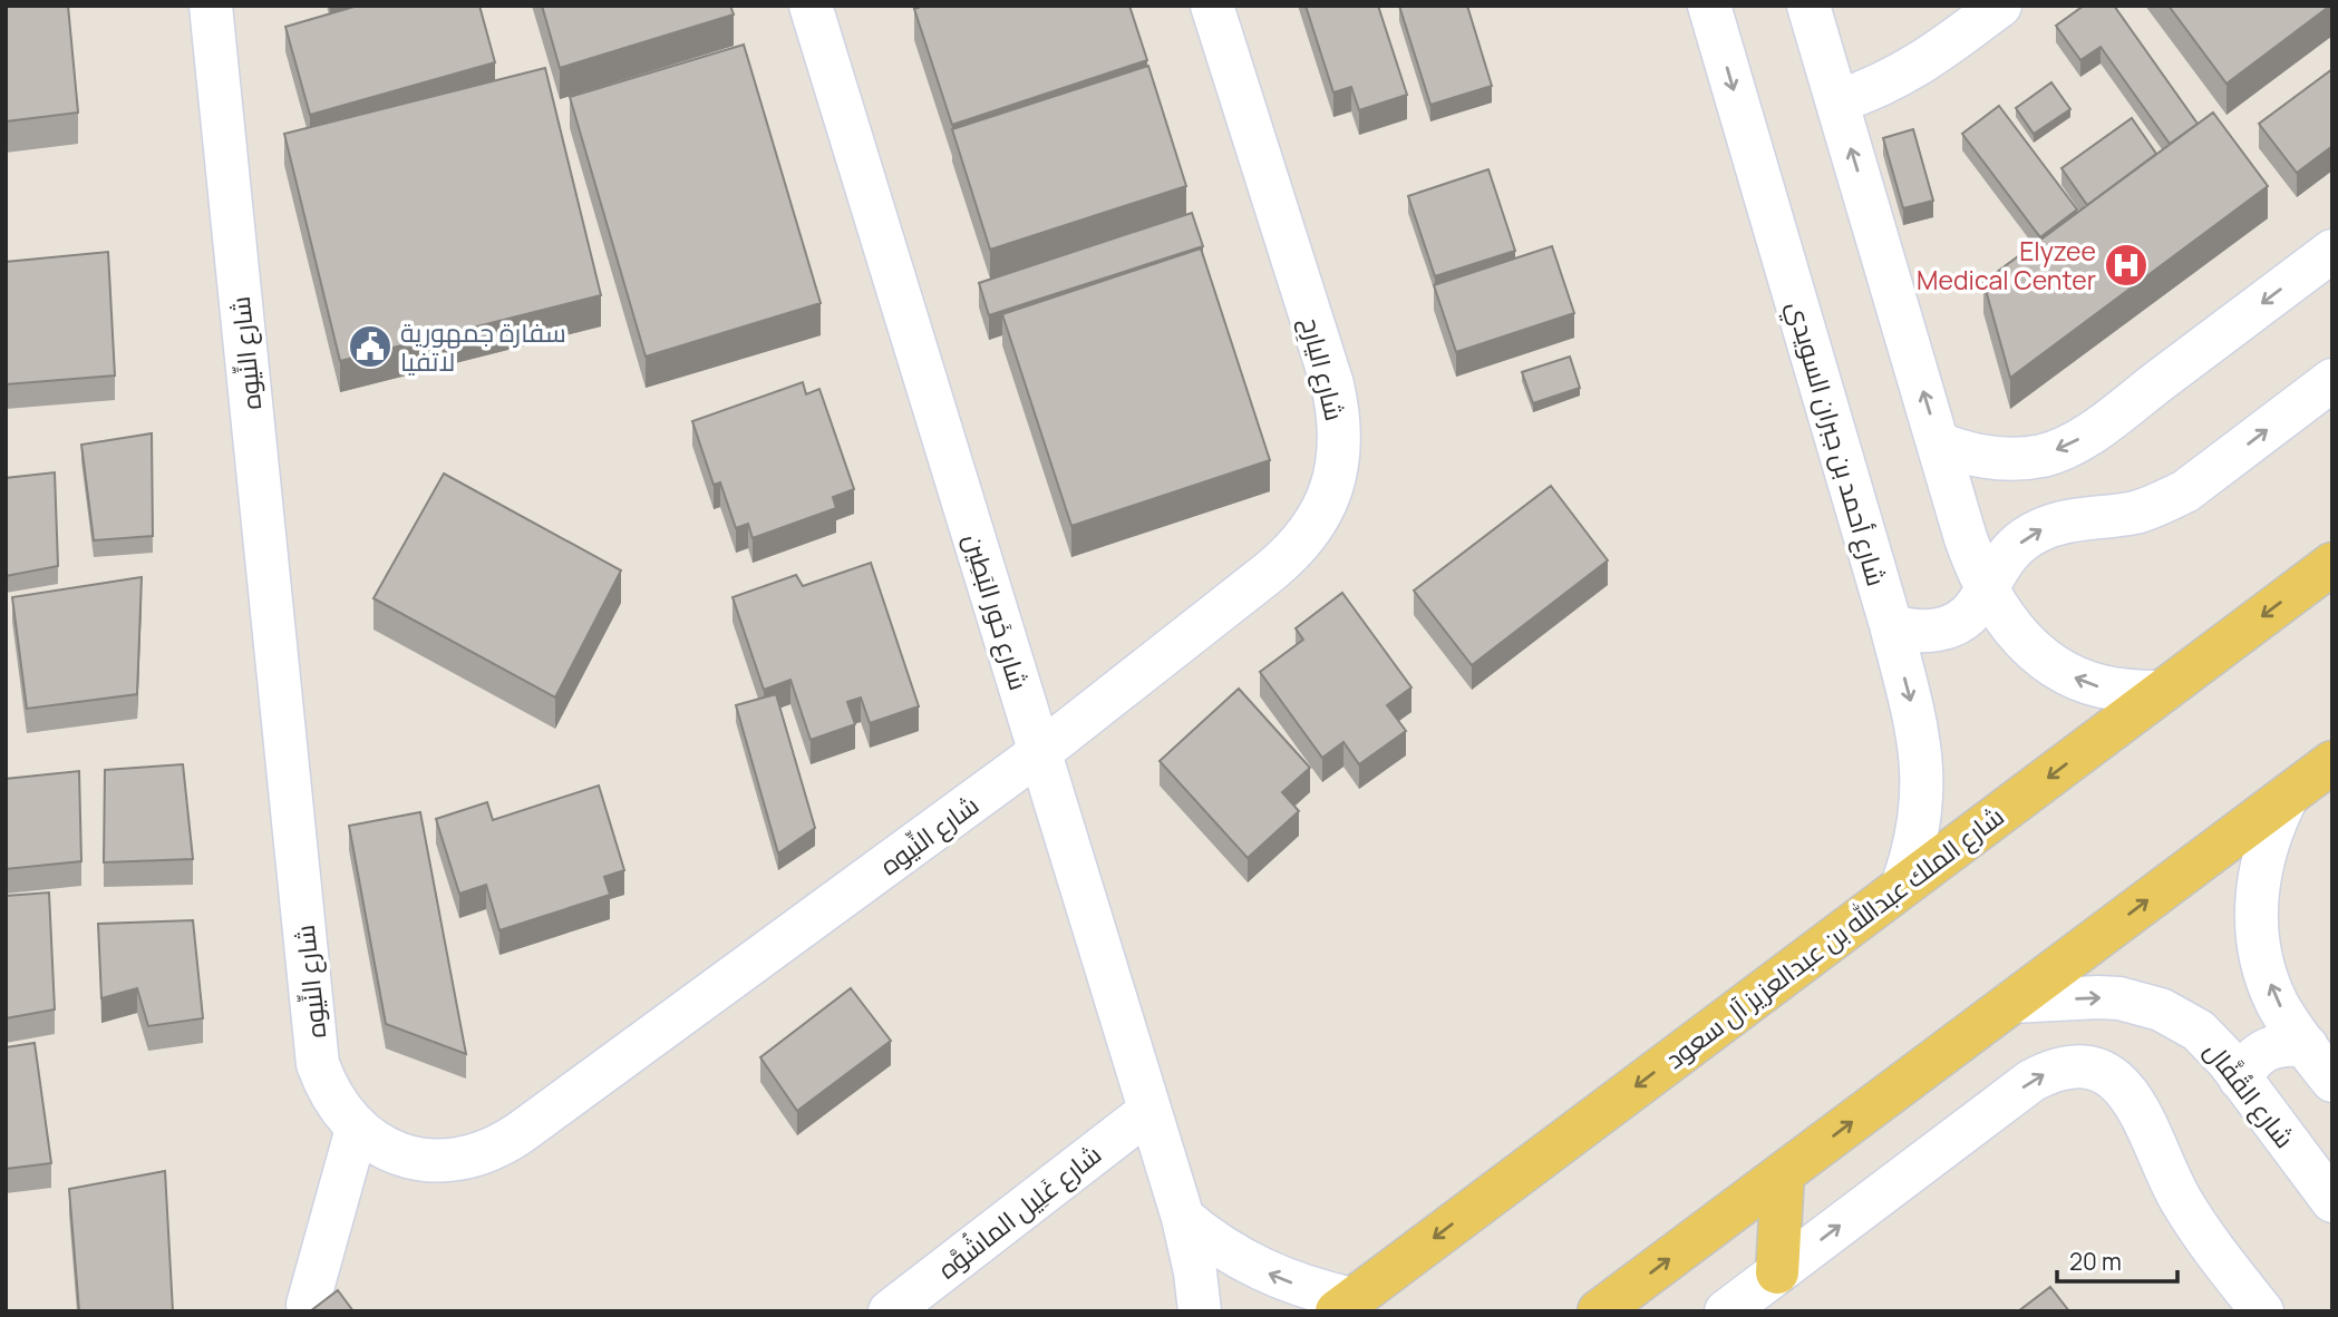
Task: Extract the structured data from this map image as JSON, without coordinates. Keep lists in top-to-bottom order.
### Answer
{
  "streets": {
    "main road": ["شارع الملك عبدالله بن عبدالعزيز آل سعود"],
    "street": [
      "شارع النِّيوه",
      "شارع اليارِح",
      "شارع أحمد بن جبران السويدي",
      "شارع خَور البَطِين",
      "شارع القُفَّال",
      "شارع غَلِيل الماشُوَّه"
    ]
  },
  "crossings": [
    ["شارع النِّيوه", "شارع اليارِح"],
    ["شارع النِّيوه", "شارع خَور البَطِين"],
    ["شارع اليارِح", "شارع خَور البَطِين"],
    ["شارع أحمد بن جبران السويدي", "شارع الملك عبدالله بن عبدالعزيز آل سعود"],
    ["شارع خَور البَطِين", "شارع غَلِيل الماشُوَّه"]
  ],
  "places": {
    "hospital": ["Elyzee Medical Center"],
    "public building": ["سفارة جمهورية لاتفيا"]
  },
  "scale_bar": "20 m"
}
